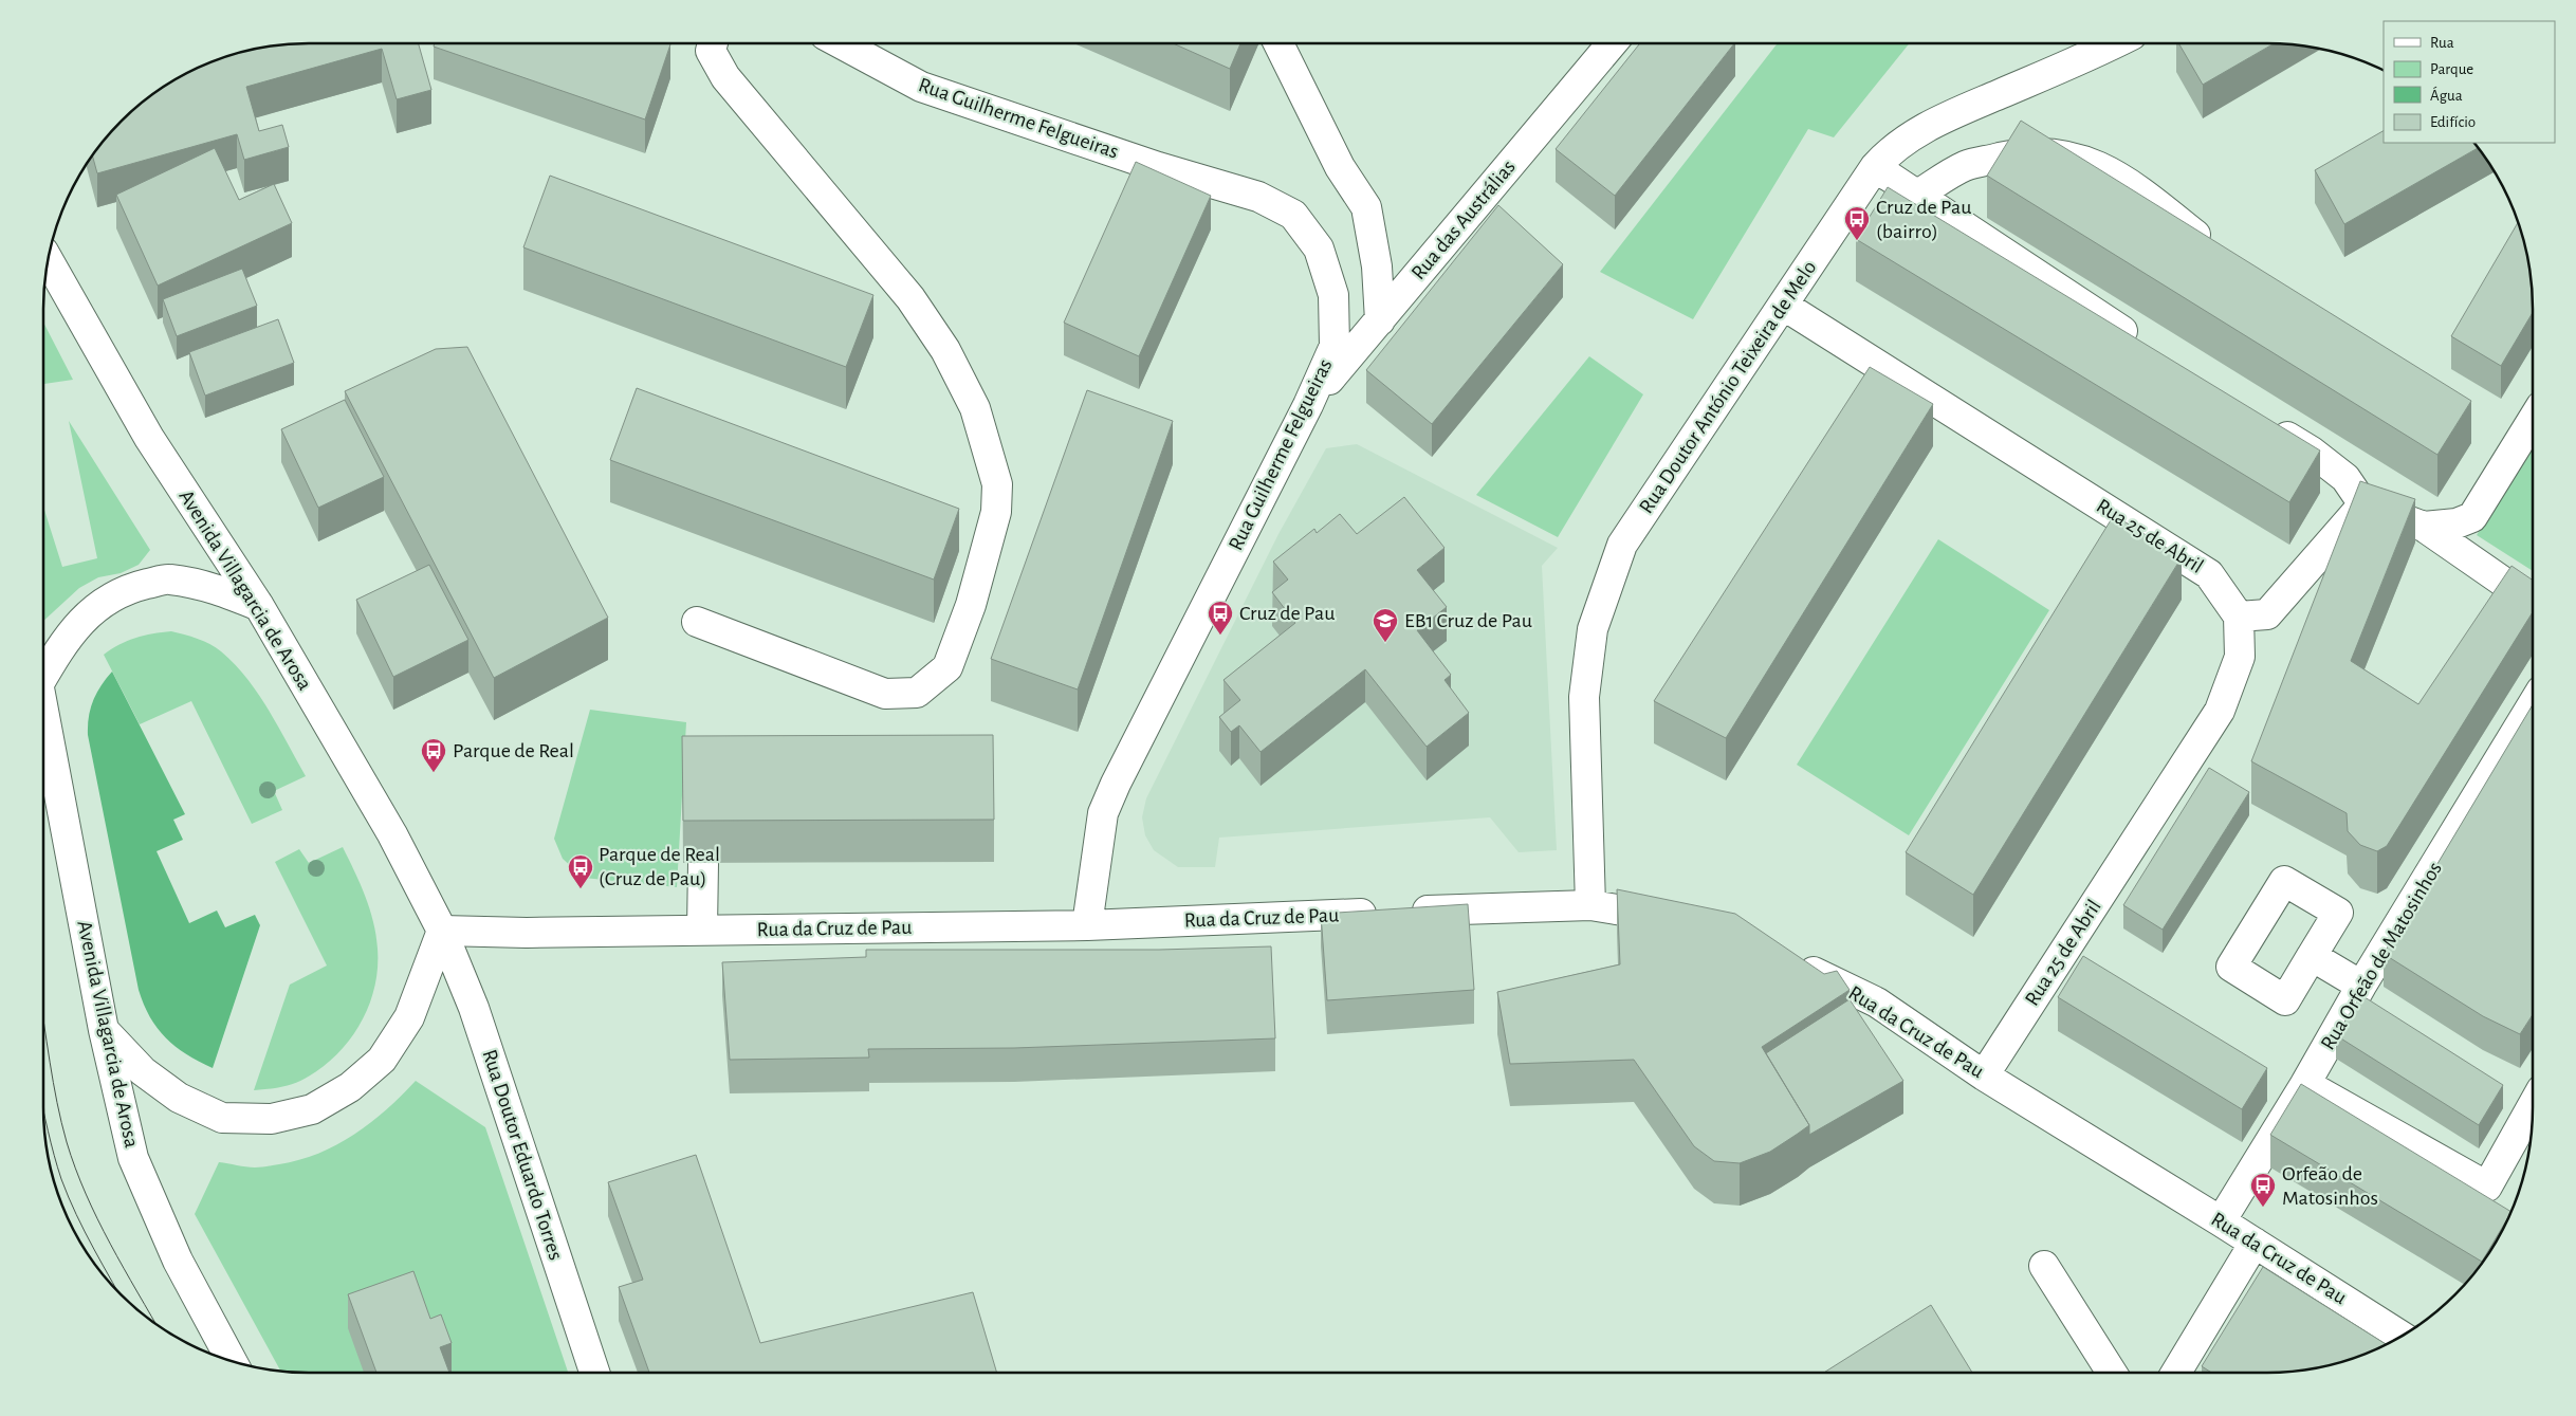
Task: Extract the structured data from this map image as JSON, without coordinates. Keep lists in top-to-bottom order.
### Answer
{
  "streets": {
    "street": [
      "Rua Guilherme Felgueiras",
      "Rua das Austrálias",
      "Rua Doutor António Teixeira de Melo",
      "Rua 25 de Abril",
      "Avenida Villagarcia de Arosa",
      "Rua da Cruz de Pau",
      "Rua Orfeão de Matosinhos",
      "Rua Doutor Eduardo Torres"
    ]
  },
  "crossings": [
    ["Rua Guilherme Felgueiras", "Rua das Austrálias"],
    ["Rua Guilherme Felgueiras", "Rua da Cruz de Pau"],
    ["Rua Doutor António Teixeira de Melo", "Rua 25 de Abril"],
    ["Rua Doutor António Teixeira de Melo", "Rua da Cruz de Pau"],
    ["Rua 25 de Abril", "Rua da Cruz de Pau"],
    ["Avenida Villagarcia de Arosa", "Rua da Cruz de Pau"],
    ["Avenida Villagarcia de Arosa", "Rua Doutor Eduardo Torres"],
    ["Rua da Cruz de Pau", "Rua Orfeão de Matosinhos"],
    ["Rua da Cruz de Pau", "Rua Doutor Eduardo Torres"]
  ],
  "places": {
    "bus stop": [
      "Cruz de Pau (bairro)",
      "Cruz de Pau",
      "Parque de Real",
      "Parque de Real (Cruz de Pau)",
      "Orfeão de Matosinhos"
    ],
    "school or university": ["EB1 Cruz de Pau"]
  },
  "legend": [
    "Rua",
    "Parque",
    "Água",
    "Edifício"
  ]
}
